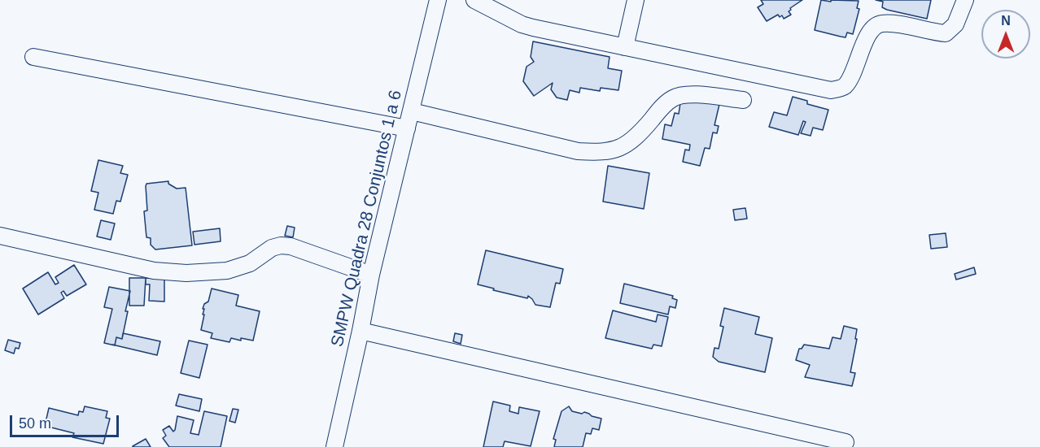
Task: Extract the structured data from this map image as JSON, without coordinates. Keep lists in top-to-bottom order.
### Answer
{
  "streets": {
    "street": ["SMPW Quadra 28 Conjuntos 1 a 6"]
  },
  "scale_bar": "50 m",
  "north": "top"
}
